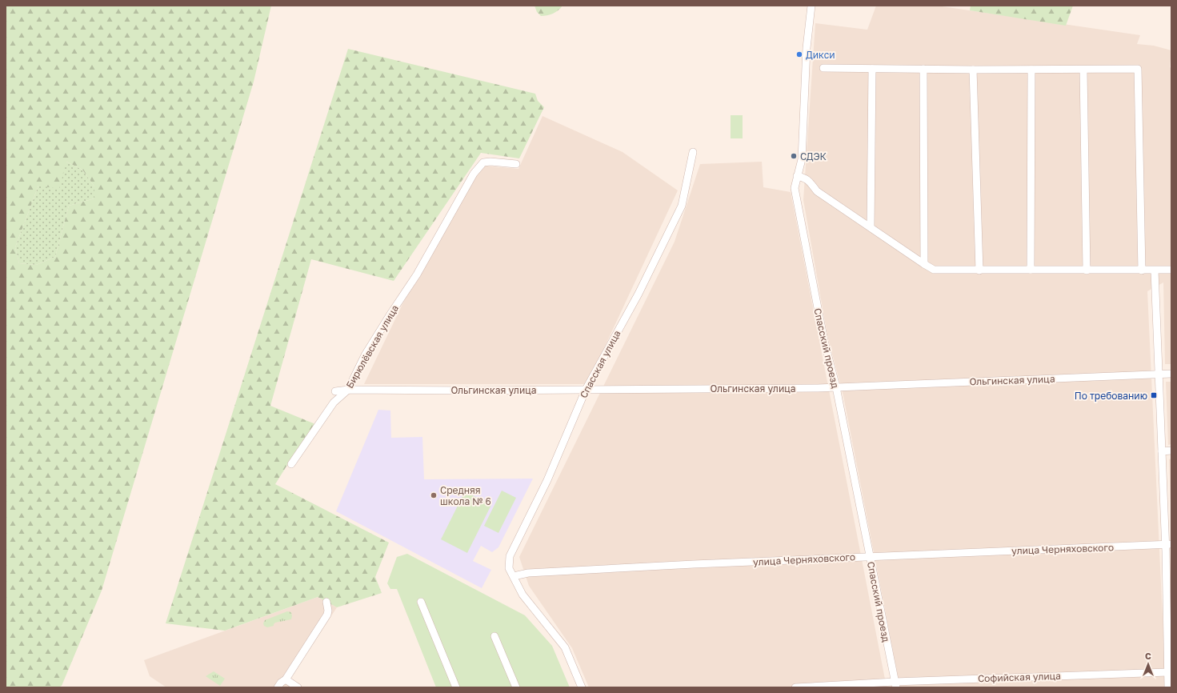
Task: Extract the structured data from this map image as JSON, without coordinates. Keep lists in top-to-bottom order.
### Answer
{
  "streets": {
    "street": [
      "Бирюлёвская улица",
      "Спасский проезд",
      "Спасская улица",
      "Ольгинская улица",
      "улица Черняховского",
      "Софийская улица"
    ]
  },
  "crossings": [
    ["Бирюлёвская улица", "Ольгинская улица"],
    ["Спасский проезд", "Ольгинская улица"],
    ["Спасский проезд", "улица Черняховского"],
    ["Спасский проезд", "Софийская улица"],
    ["Спасская улица", "Ольгинская улица"],
    ["Спасская улица", "улица Черняховского"]
  ],
  "places": {
    "other": ["Дикси", "СДЭК", "Средняя школа № 6"],
    "transit": ["По требованию"]
  },
  "north": "top"
}
